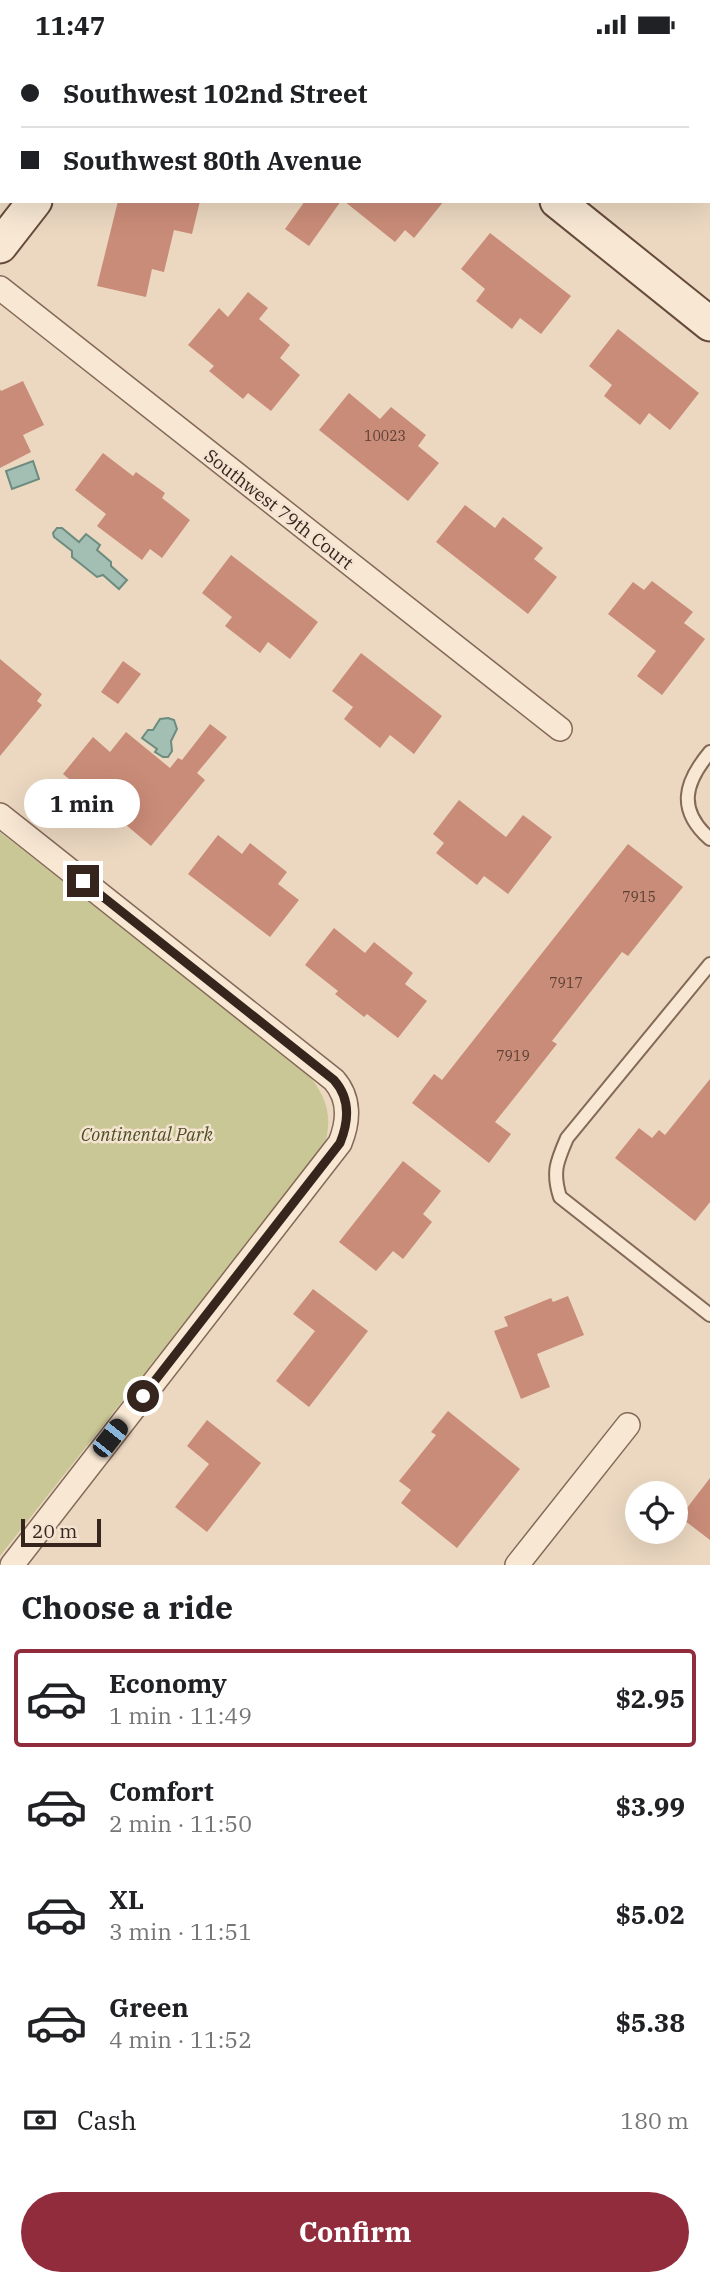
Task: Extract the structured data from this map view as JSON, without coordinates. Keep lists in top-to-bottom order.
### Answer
{
  "streets": {
    "street": ["Southwest 79th Court"]
  },
  "parks": ["Continental Park"],
  "house_numbers": [
    "10023",
    "7915",
    "7917",
    "7919"
  ],
  "scale_bar": "20 m",
  "page": {
    "status": "11:47",
    "banner": ["Southwest 102nd Street", "Southwest 80th Avenue"],
    "bubble": "1 min",
    "scale": "20 m",
    "heading": "Choose a ride",
    "list": [
      {
        "name": "Economy",
        "note": "1 min · 11:49",
        "value": "$2.95"
      },
      {
        "name": "Comfort",
        "note": "2 min · 11:50",
        "value": "$3.99"
      },
      {
        "name": "XL",
        "note": "3 min · 11:51",
        "value": "$5.02"
      },
      {
        "name": "Green",
        "note": "4 min · 11:52",
        "value": "$5.38"
      }
    ],
    "pay": ["Cash", "180 m"],
    "buttons": "Confirm"
  }
}
